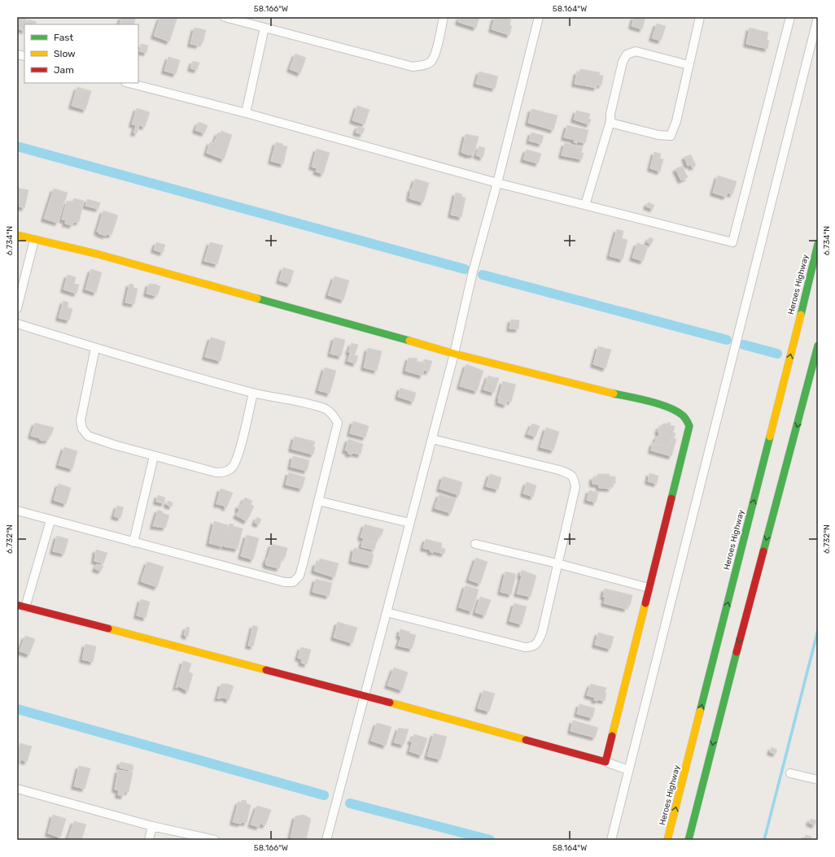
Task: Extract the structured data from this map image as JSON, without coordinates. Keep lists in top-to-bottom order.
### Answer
{
  "streets": {
    "street": ["Heroes Highway"]
  },
  "legend": ["Fast", "Slow", "Jam"],
  "coordinates": [
    "58.166°W",
    "58.164°W",
    "6.734°N",
    "6.732°N"
  ]
}
